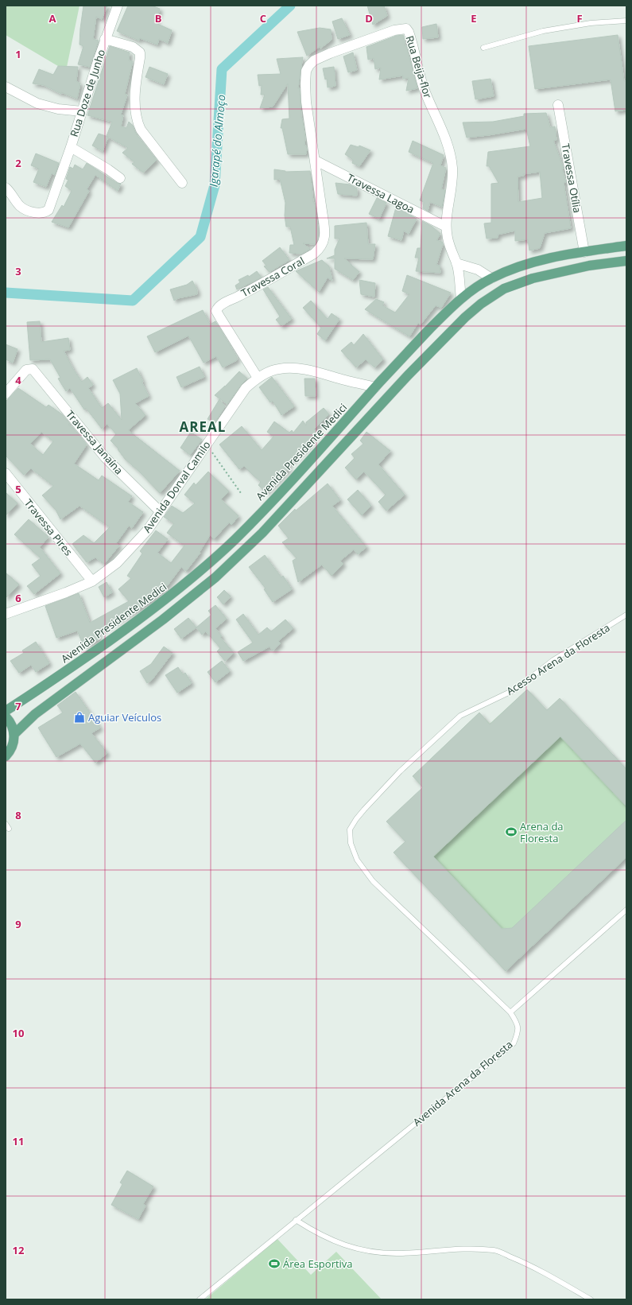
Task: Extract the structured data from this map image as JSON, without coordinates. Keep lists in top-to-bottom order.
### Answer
{
  "streets": {
    "main road": ["Avenida Presidente Medici"],
    "street": [
      "Rua Beija-flor",
      "Rua Doze de Junho",
      "Travessa Otília",
      "Travessa Lagoa",
      "Travessa Coral",
      "Travessa Janaína",
      "Avenida Dorval Camilo",
      "Travessa Pires"
    ],
    "lane": ["Acesso Arena da Floresta", "Avenida Arena da Floresta"]
  },
  "crossings": [
    ["Rua Beija-flor", "Travessa Lagoa"],
    ["Rua Beija-flor", "Travessa Coral"],
    ["Rua Beija-flor", "Avenida Presidente Medici"],
    ["Travessa Otília", "Avenida Presidente Medici"],
    ["Travessa Lagoa", "Travessa Coral"],
    ["Travessa Coral", "Avenida Dorval Camilo"],
    ["Travessa Janaína", "Avenida Dorval Camilo"],
    ["Avenida Presidente Medici", "Avenida Dorval Camilo"],
    ["Avenida Dorval Camilo", "Travessa Pires"],
    ["Acesso Arena da Floresta", "Avenida Arena da Floresta"]
  ],
  "districts": ["AREAL"],
  "water": ["Igarapé do Almoço"],
  "places": {
    "shop": ["Aguiar Veículos"],
    "sports": ["Arena da Floresta", "Área Esportiva"]
  },
  "grid": {
    "columns": [
      "A",
      "B",
      "C",
      "D",
      "E",
      "F"
    ],
    "rows": [
      "1",
      "2",
      "3",
      "4",
      "5",
      "6",
      "7",
      "8",
      "9",
      "10",
      "11",
      "12"
    ]
  }
}
